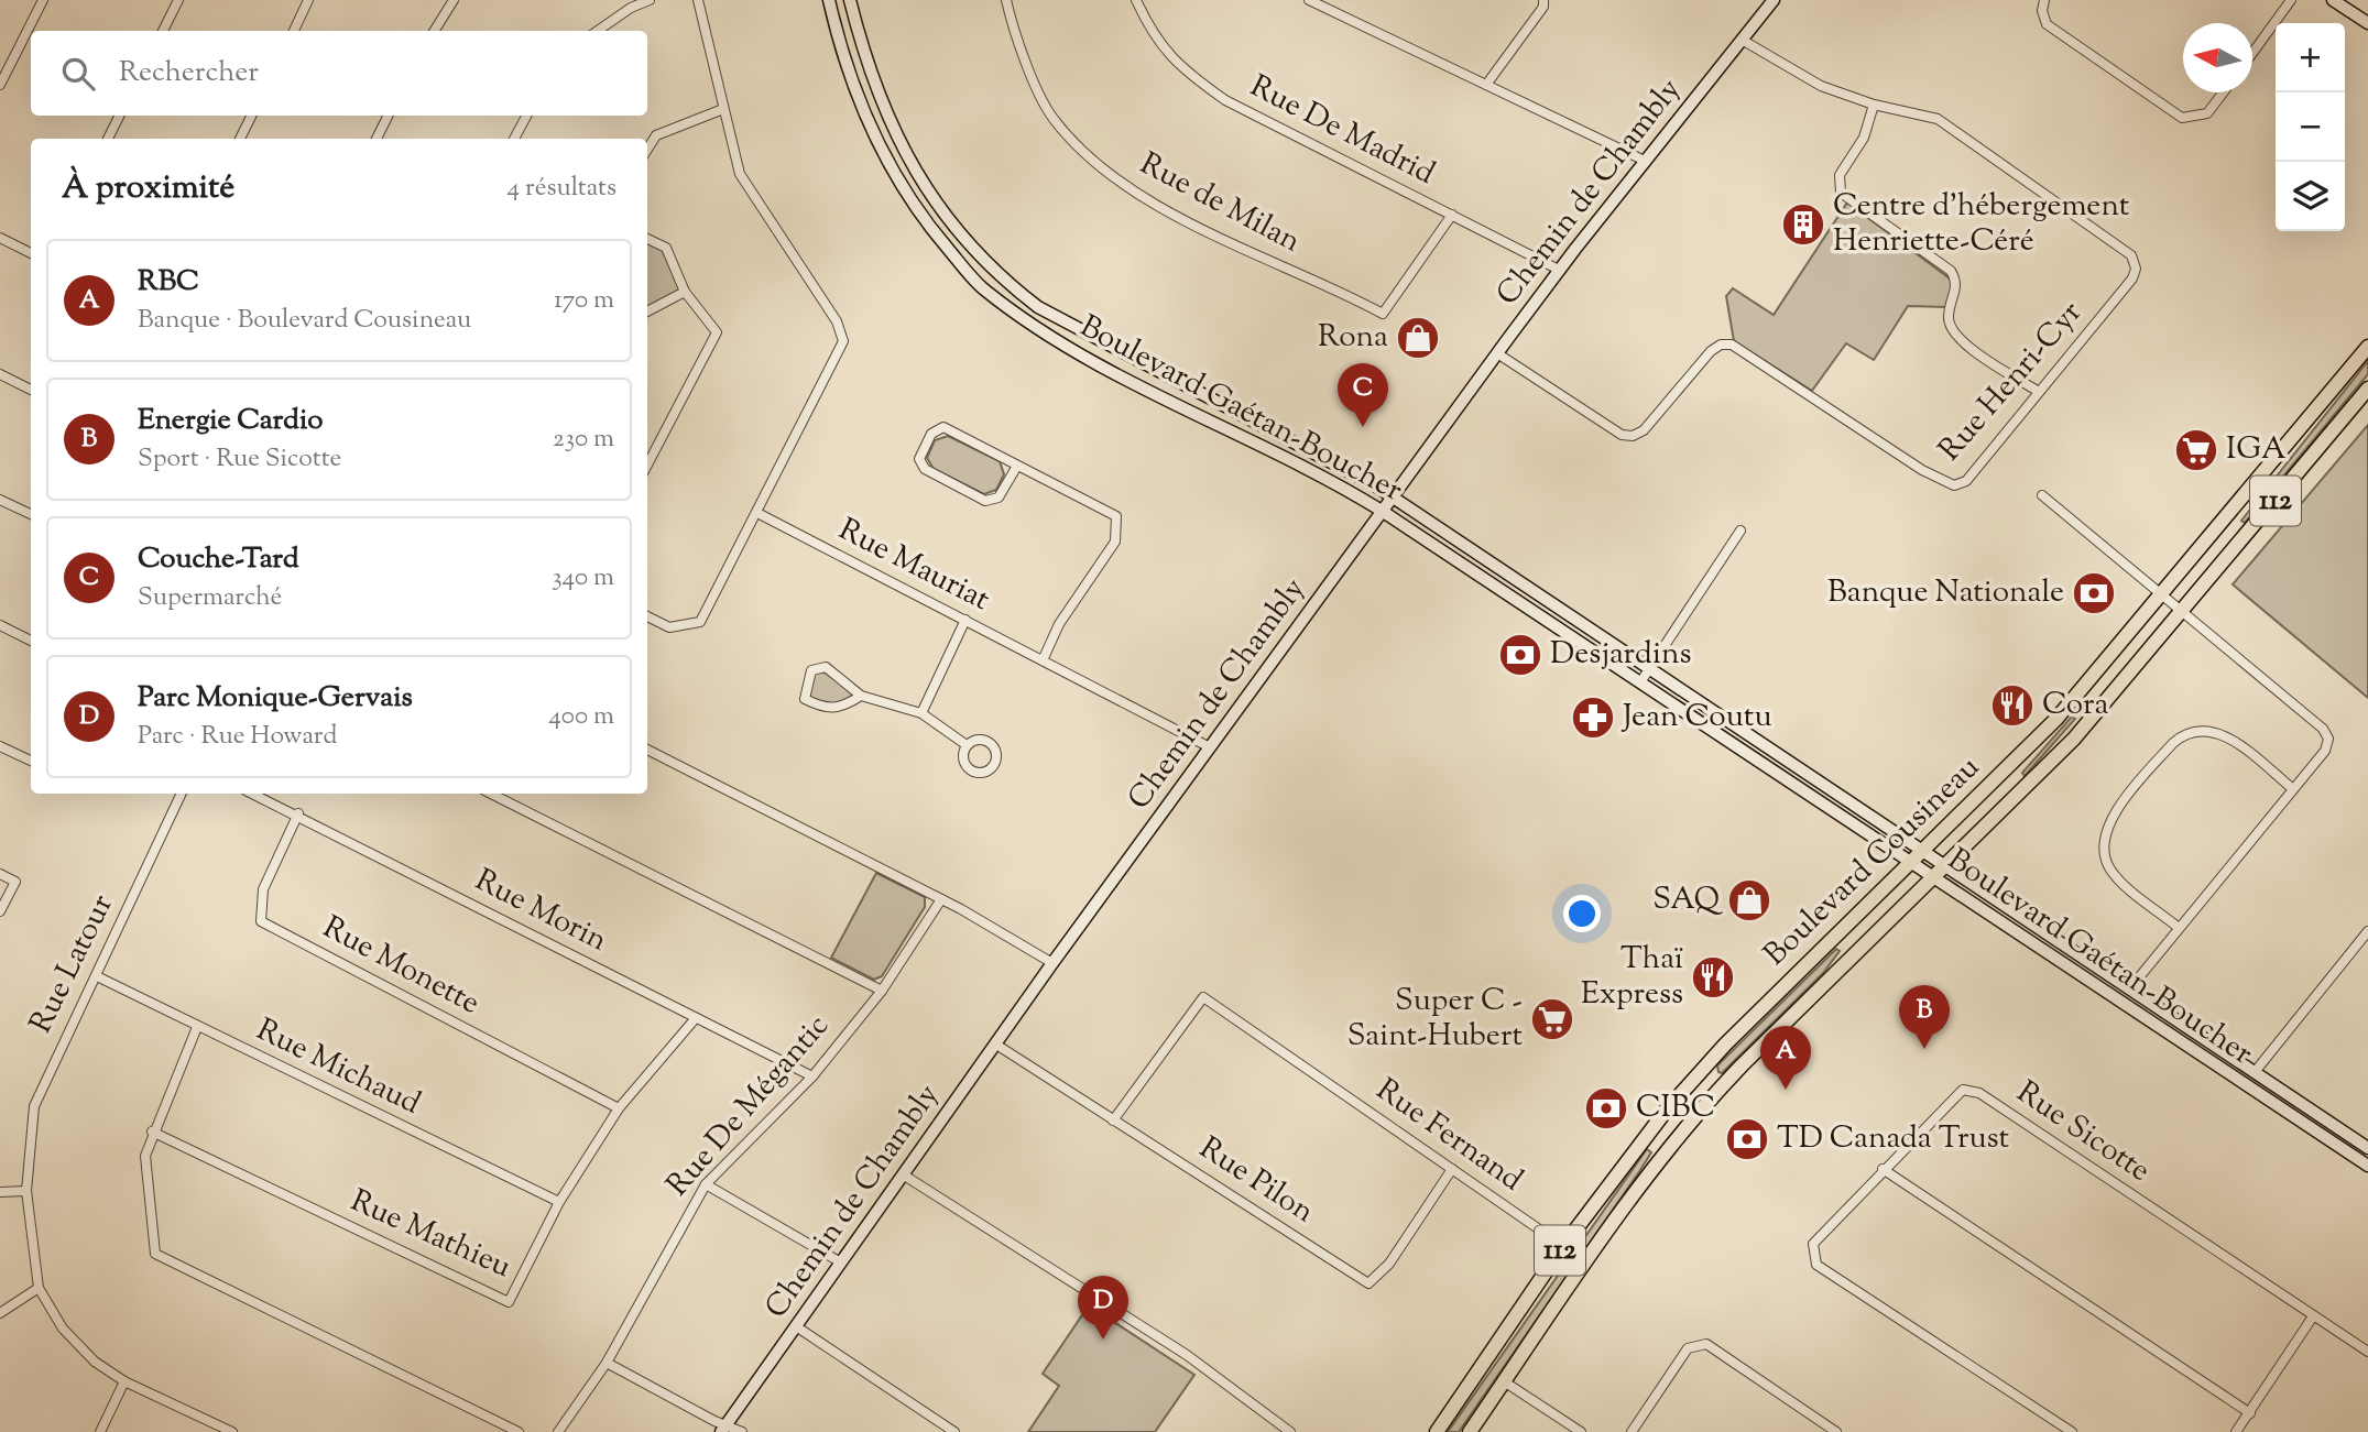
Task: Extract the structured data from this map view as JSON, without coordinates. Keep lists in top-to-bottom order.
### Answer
{
  "streets": {
    "main road": ["112", "Boulevard Cousineau"],
    "street": [
      "Rue De Madrid",
      "Chemin de Chambly",
      "Rue de Milan",
      "Rue Henri-Cyr",
      "Boulevard Gaétan-Boucher",
      "Rue Mauriat",
      "Rue Morin",
      "Rue Latour",
      "Rue Monette",
      "Rue Michaud",
      "Rue De Mégantic",
      "Rue Sicotte",
      "Rue Fernand",
      "Rue Pilon",
      "Rue Mathieu"
    ]
  },
  "crossings": [
    ["Rue De Madrid", "Chemin de Chambly"],
    ["Rue De Madrid", "Rue de Milan"],
    ["Chemin de Chambly", "Rue Henri-Cyr"],
    ["Chemin de Chambly", "Boulevard Gaétan-Boucher"],
    ["Chemin de Chambly", "Rue Mauriat"],
    ["Chemin de Chambly", "Rue Pilon"],
    ["Boulevard Gaétan-Boucher", "Boulevard Cousineau"],
    ["Boulevard Cousineau", "Rue Fernand"],
    ["Rue Morin", "Rue Monette"],
    ["Rue Morin", "Rue De Mégantic"],
    ["Rue Morin", "Rue Mathieu"],
    ["Rue Latour", "Rue Michaud"],
    ["Rue Monette", "Rue Mathieu"],
    ["Rue Michaud", "Rue Mathieu"],
    ["Rue Fernand", "Rue Pilon"]
  ],
  "places": {
    "building": ["Centre d'hébergement Henriette-Céré"],
    "shop": ["Rona", "SAQ"],
    "supermarket": ["IGA", "Super C - Saint-Hubert"],
    "bank": [
      "Banque Nationale",
      "Desjardins",
      "CIBC",
      "TD Canada Trust"
    ],
    "restaurant": ["Cora", "Thaï Express"],
    "pharmacy": ["Jean Coutu"]
  },
  "north": "left",
  "page": {
    "map_buttons": ["+", "−"],
    "search": "Rechercher",
    "heading": ["À proximité", "4 résultats"],
    "list": [
      {
        "mark": "A",
        "name": "RBC",
        "note": "Banque · Boulevard Cousineau",
        "value": "170 m"
      },
      {
        "mark": "B",
        "name": "Energie Cardio",
        "note": "Sport · Rue Sicotte",
        "value": "230 m"
      },
      {
        "mark": "C",
        "name": "Couche-Tard",
        "note": "Supermarché",
        "value": "340 m"
      },
      {
        "mark": "D",
        "name": "Parc Monique-Gervais",
        "note": "Parc · Rue Howard",
        "value": "400 m"
      }
    ],
    "pins": [
      "C",
      "B",
      "A",
      "D"
    ]
  }
}
